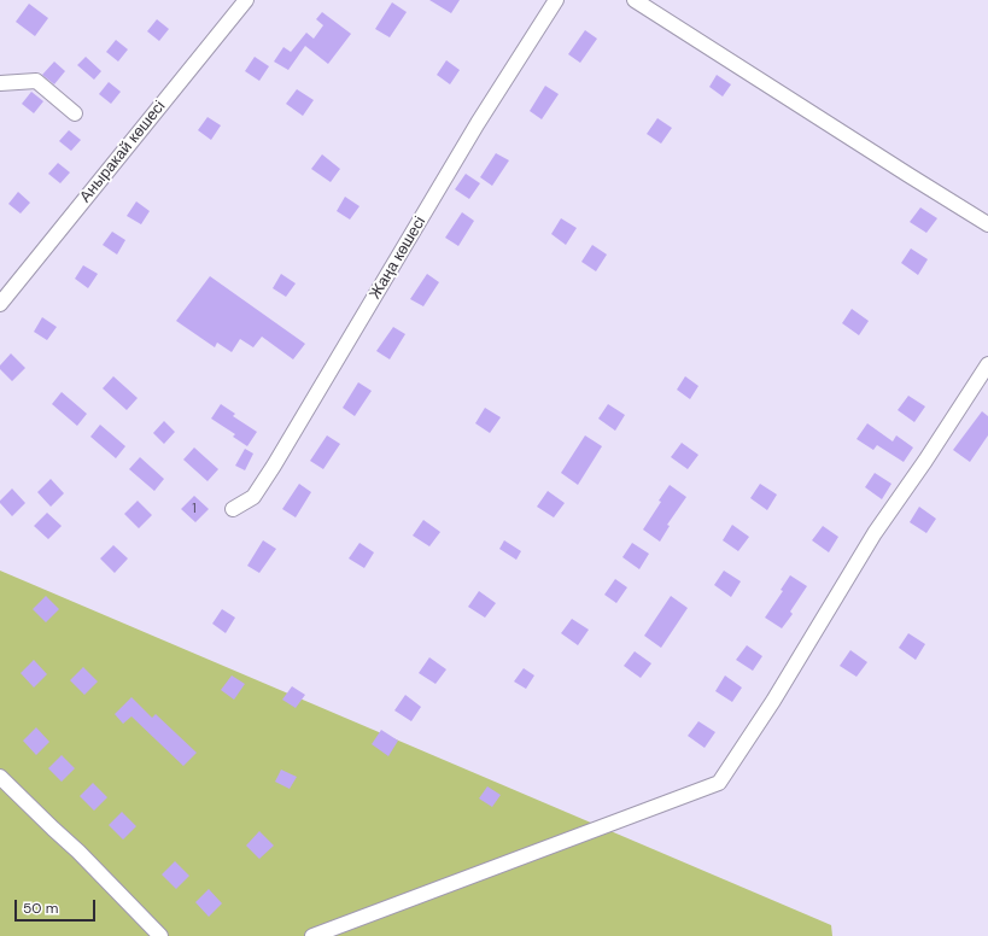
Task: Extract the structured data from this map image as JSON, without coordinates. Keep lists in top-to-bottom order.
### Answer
{
  "streets": {
    "street": ["Аныракай көшесі", "Жаңа көшесі"]
  },
  "house_numbers": ["1"],
  "scale_bar": "50 m"
}
